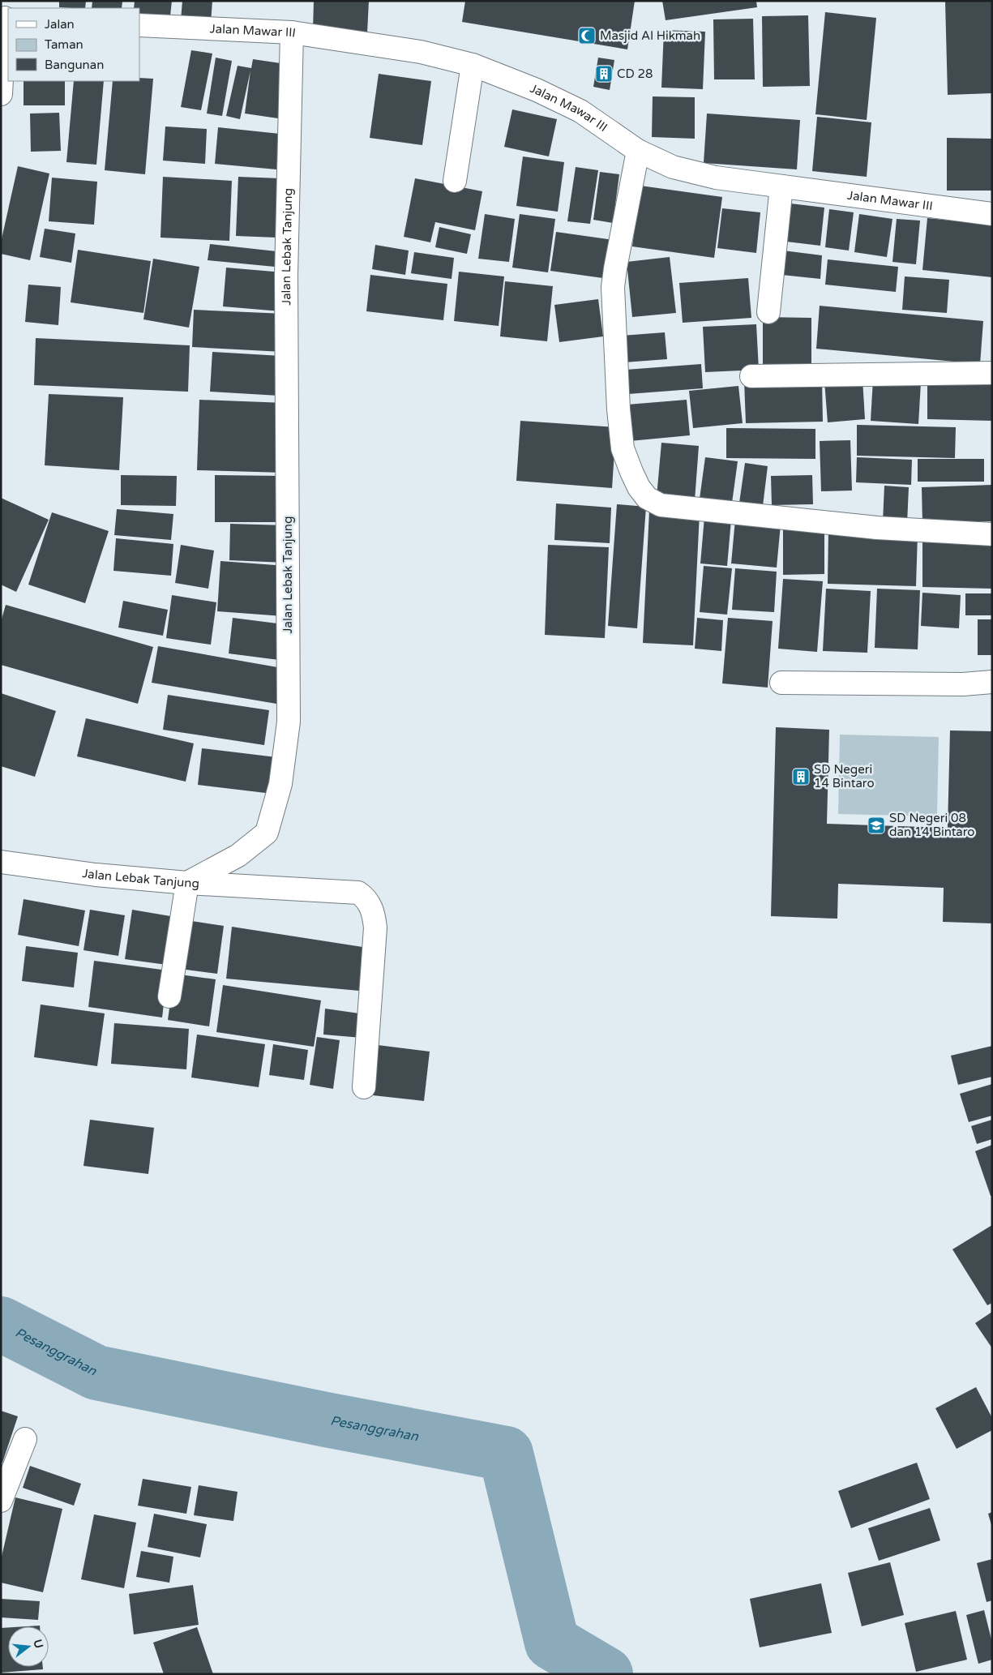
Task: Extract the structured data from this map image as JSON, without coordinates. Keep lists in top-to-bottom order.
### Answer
{
  "streets": {
    "street": ["Jalan Mawar III", "Jalan Lebak Tanjung"]
  },
  "crossings": [
    ["Jalan Mawar III", "Jalan Lebak Tanjung"]
  ],
  "water": ["Pesanggrahan"],
  "places": {
    "mosque": ["Masjid Al Hikmah"],
    "building": ["CD 28", "SD Negeri 14 Bintaro"],
    "school or university": ["SD Negeri 08 dan 14 Bintaro"]
  },
  "legend": ["Jalan", "Taman", "Bangunan"],
  "north": "right"
}
